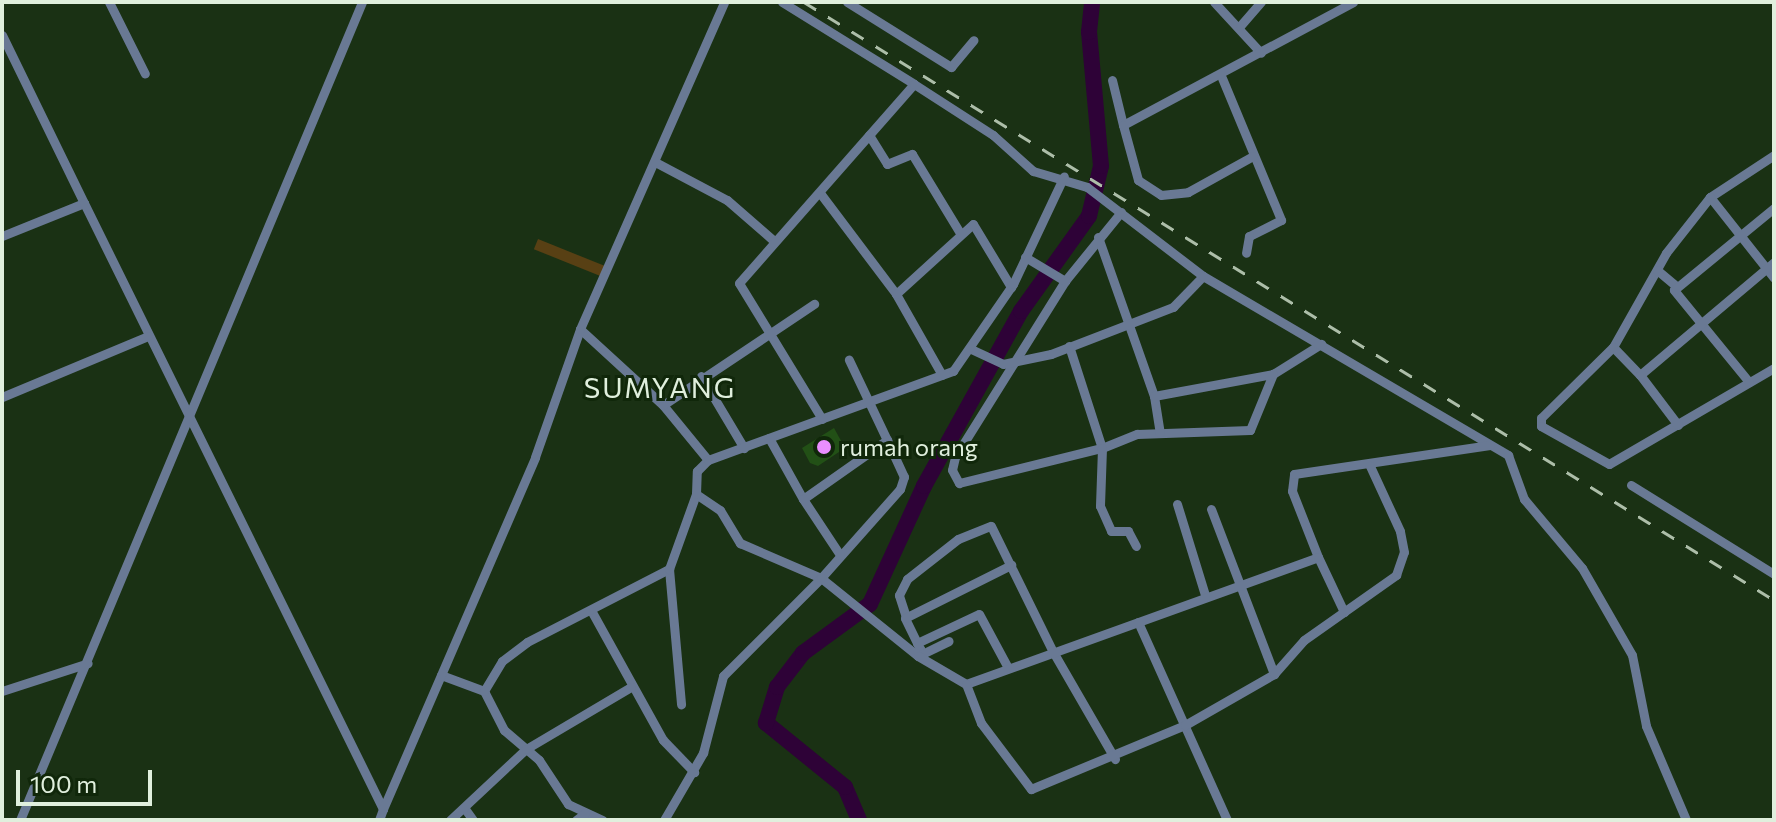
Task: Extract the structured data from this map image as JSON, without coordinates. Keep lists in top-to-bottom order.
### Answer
{
  "districts": ["SUMYANG"],
  "places": ["rumah orang"],
  "scale_bar": "100 m"
}
